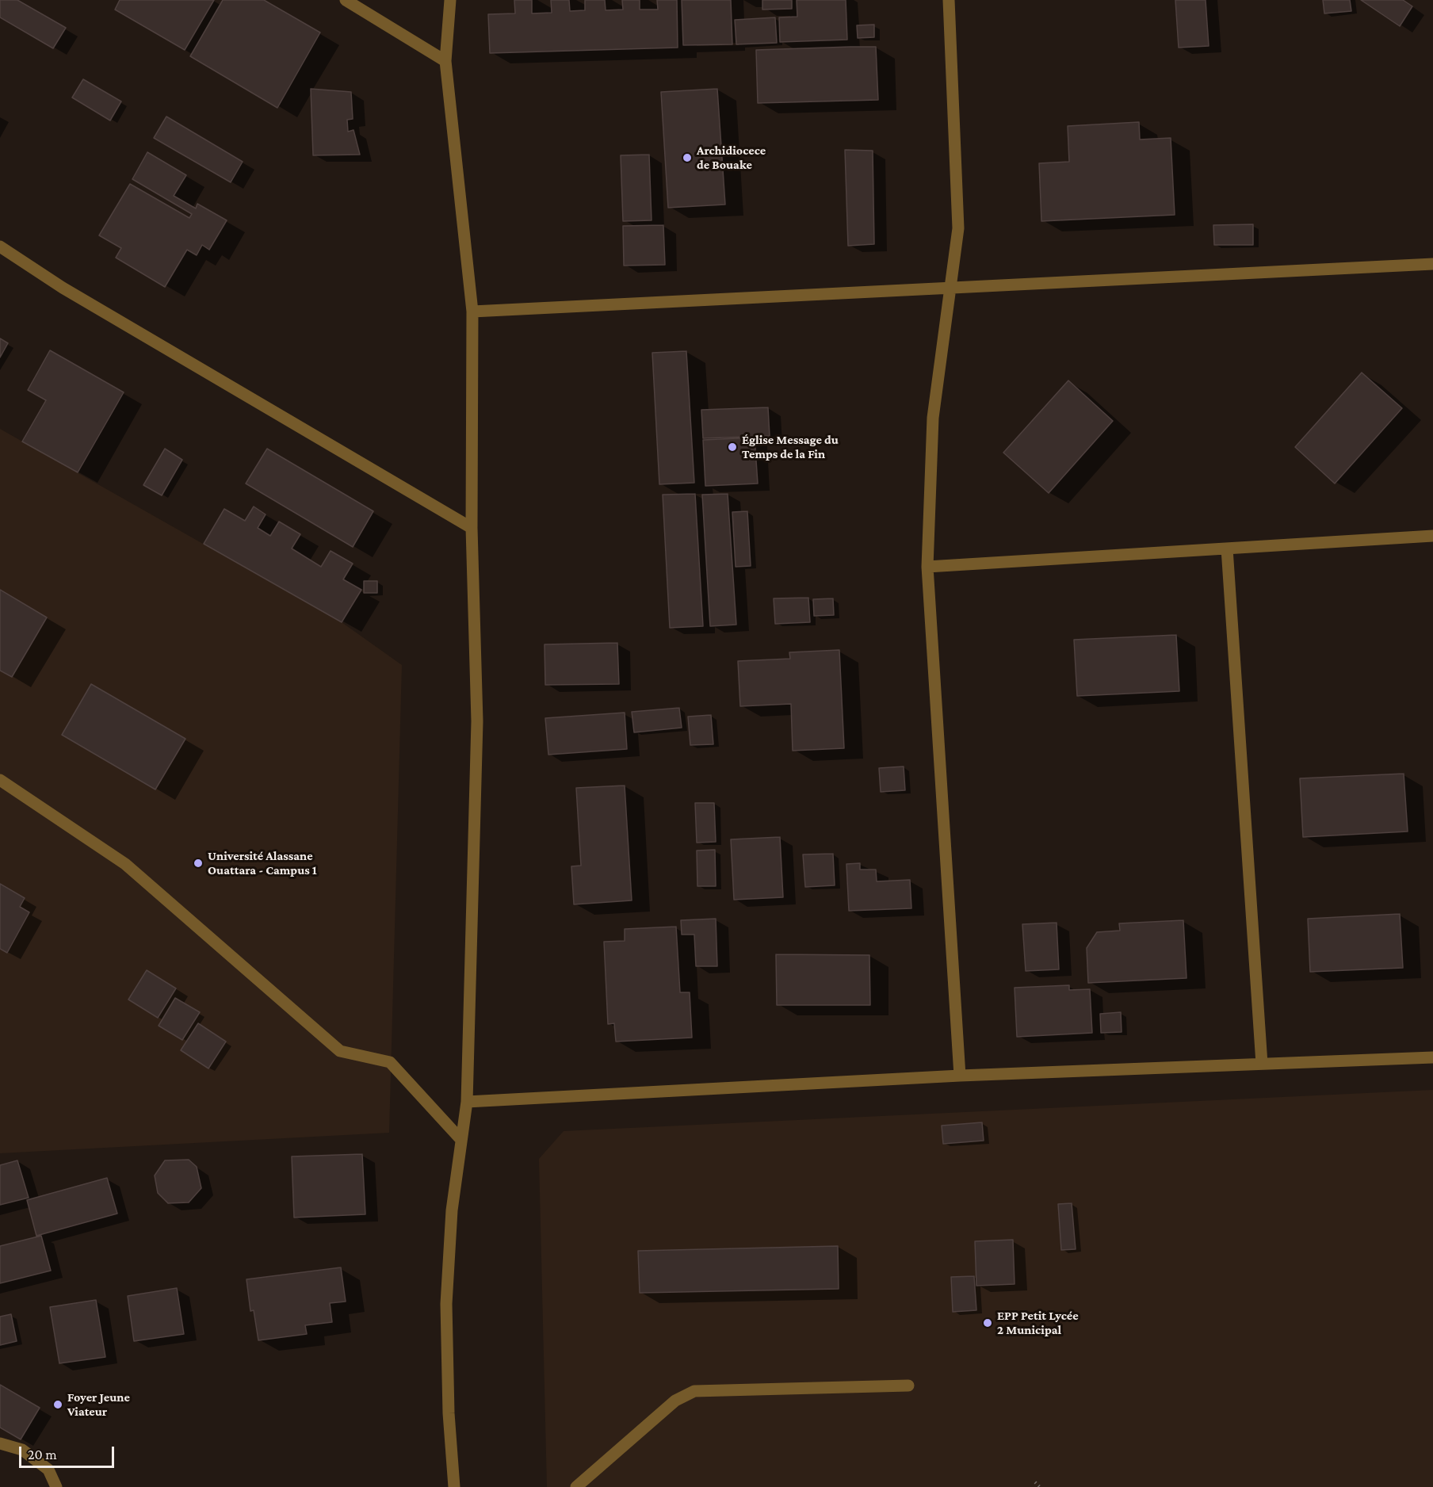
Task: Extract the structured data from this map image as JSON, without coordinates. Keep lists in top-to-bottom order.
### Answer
{
  "places": [
    "Archidiocece de Bouake",
    "Église Message du Temps de la Fin",
    "Université Alassane Ouattara - Campus 1",
    "EPP Petit Lycée 2 Municipal",
    "Foyer Jeune Viateur"
  ],
  "scale_bar": "20 m"
}
